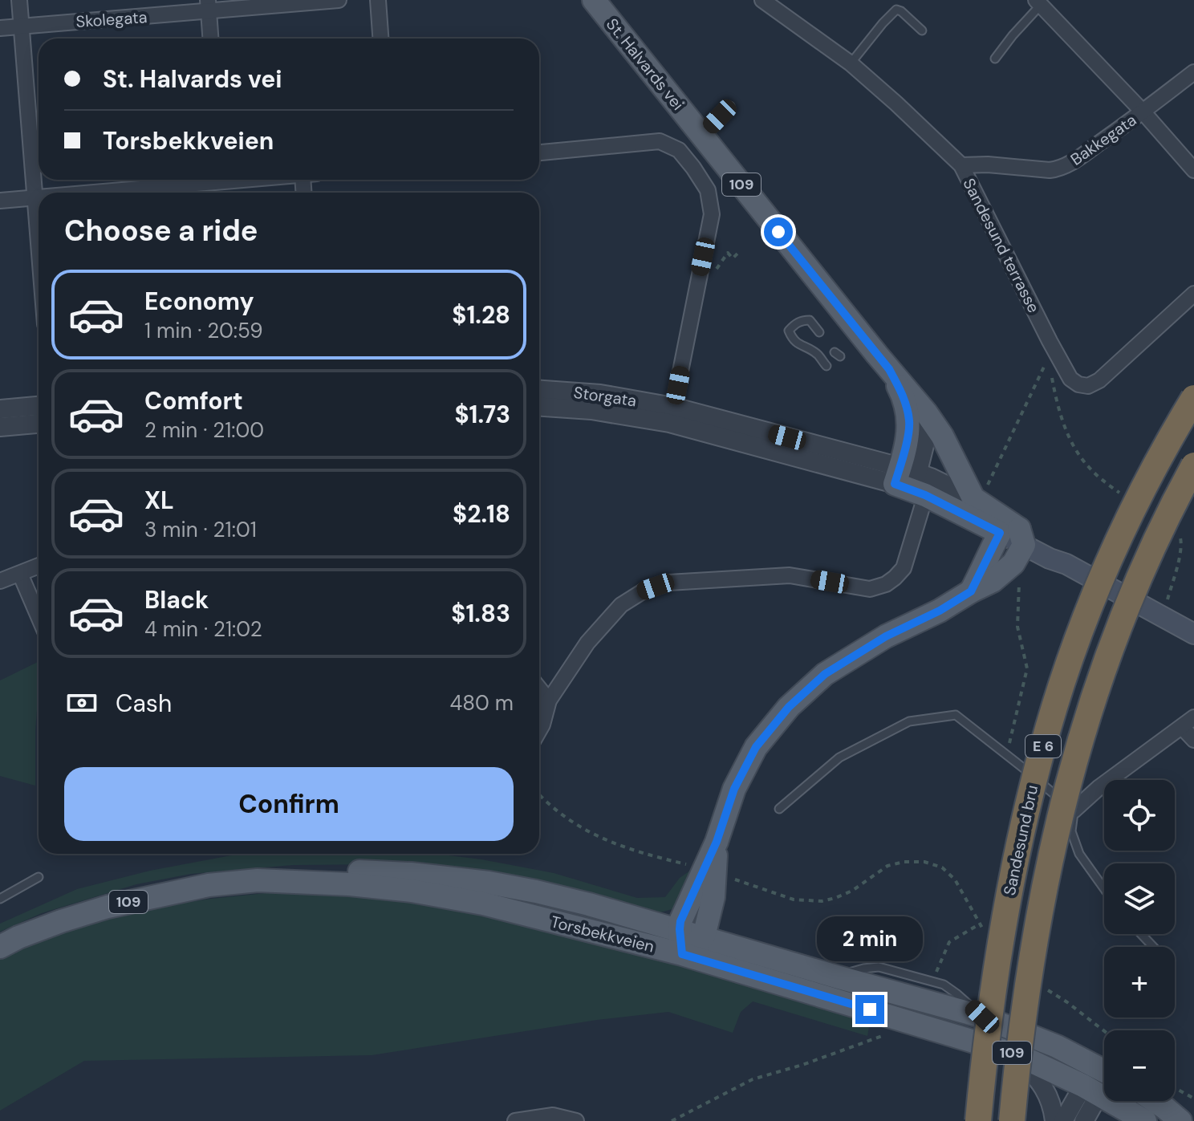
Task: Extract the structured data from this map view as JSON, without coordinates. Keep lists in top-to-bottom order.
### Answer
{
  "streets": {
    "highway": ["E 6", "Sandesund bru"],
    "main road": ["St. Halvards vei", "109", "Torsbekkveien"],
    "street": [
      "Skolegata",
      "Bakkegata",
      "Sandesund terrasse",
      "Storgata"
    ]
  },
  "crossings": [
    ["St. Halvards vei", "Storgata"],
    ["Bakkegata", "Sandesund terrasse"]
  ],
  "page": {
    "banner": ["St. Halvards vei", "Torsbekkveien"],
    "heading": "Choose a ride",
    "list": [
      {
        "name": "Economy",
        "note": "1 min · 20:59",
        "value": "$1.28"
      },
      {
        "name": "Comfort",
        "note": "2 min · 21:00",
        "value": "$1.73"
      },
      {
        "name": "XL",
        "note": "3 min · 21:01",
        "value": "$2.18"
      },
      {
        "name": "Black",
        "note": "4 min · 21:02",
        "value": "$1.83"
      }
    ],
    "pay": ["Cash", "480 m"],
    "buttons": "Confirm",
    "map_buttons": ["+", "−"],
    "bubble": "2 min"
  }
}
